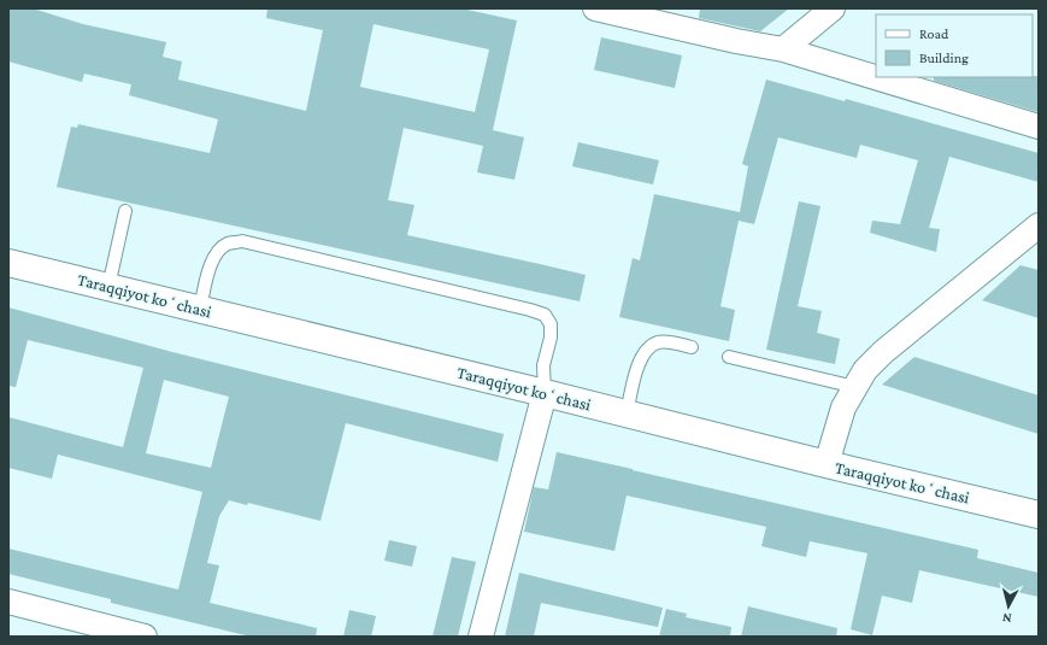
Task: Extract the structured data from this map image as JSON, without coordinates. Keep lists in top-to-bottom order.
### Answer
{
  "streets": {
    "street": ["Taraqqiyot koʻchasi"]
  },
  "legend": ["Road", "Building"],
  "north": "bottom"
}
